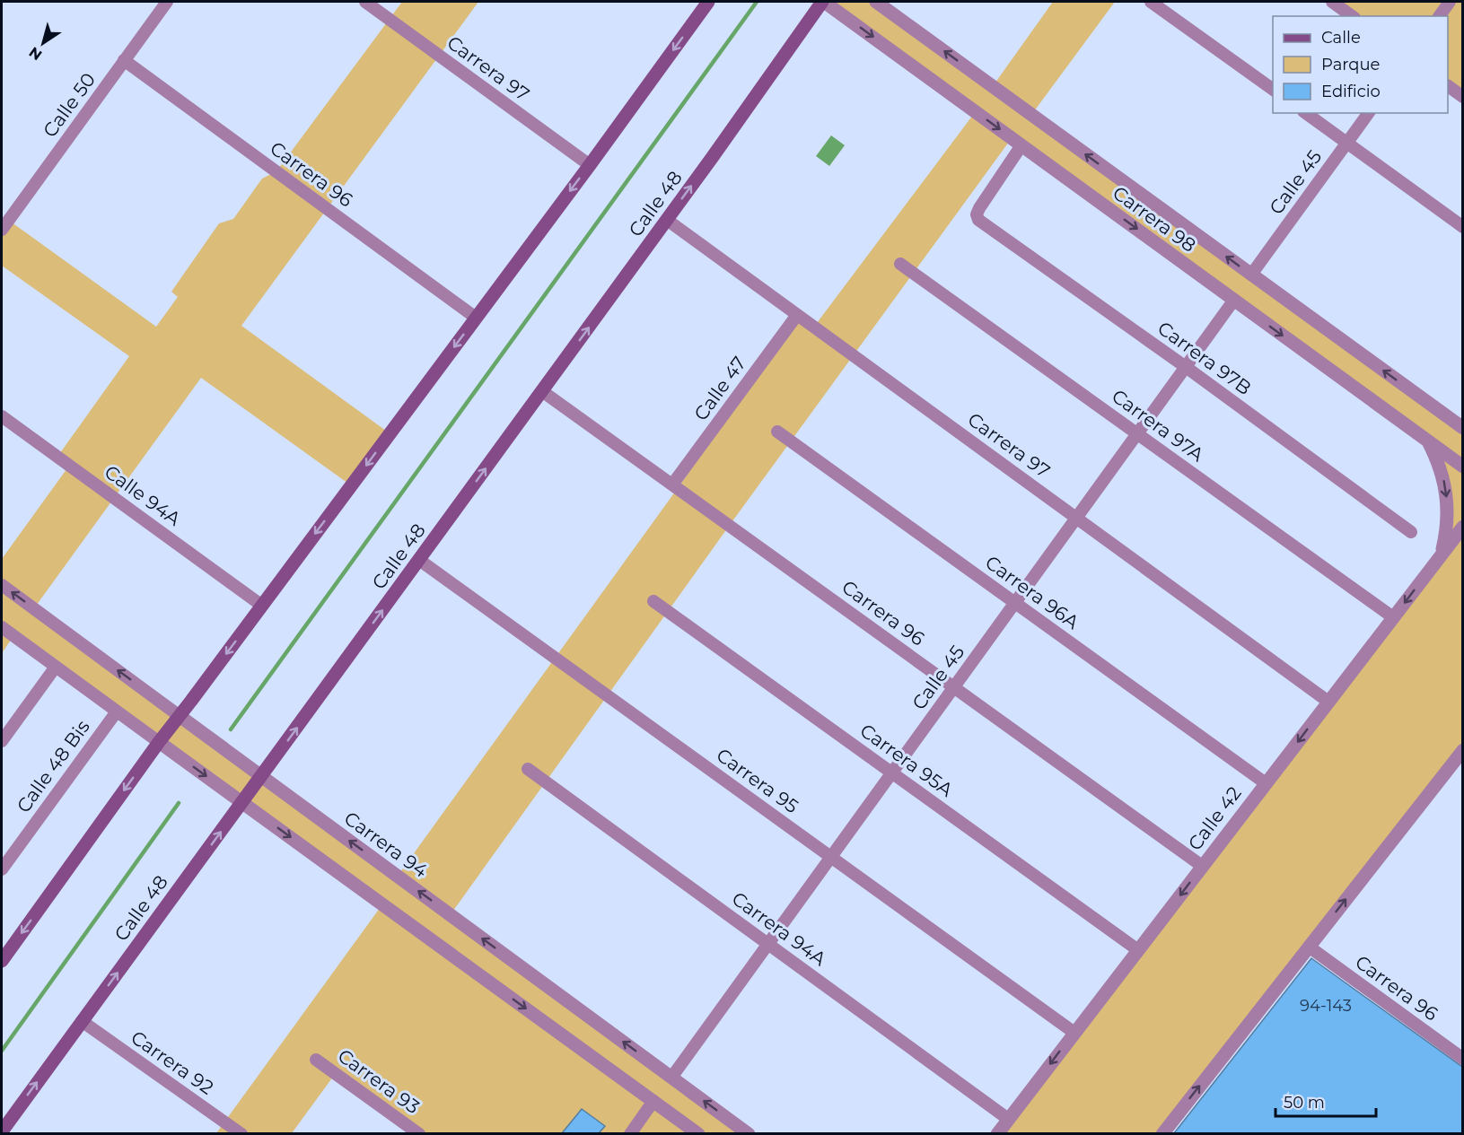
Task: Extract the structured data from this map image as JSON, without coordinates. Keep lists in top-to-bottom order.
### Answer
{
  "streets": {
    "main road": ["Calle 48"],
    "street": [
      "Carrera 97",
      "Calle 50",
      "Carrera 96",
      "Calle 45",
      "Carrera 98",
      "Carrera 97B",
      "Calle 47",
      "Carrera 97A",
      "Calle 94A",
      "Carrera 96A",
      "Carrera 95A",
      "Calle 48 Bis",
      "Carrera 95",
      "Calle 42",
      "Carrera 94",
      "Carrera 94A",
      "Carrera 92",
      "Carrera 93"
    ]
  },
  "crossings": [
    ["Carrera 97", "Calle 45"],
    ["Carrera 97", "Calle 48"],
    ["Carrera 97", "Calle 47"],
    ["Carrera 97", "Calle 42"],
    ["Calle 50", "Carrera 96"],
    ["Carrera 96", "Calle 45"],
    ["Carrera 96", "Calle 48"],
    ["Carrera 96", "Calle 47"],
    ["Carrera 96", "Calle 42"],
    ["Calle 45", "Carrera 98"],
    ["Calle 45", "Carrera 97B"],
    ["Calle 45", "Carrera 97A"],
    ["Calle 45", "Carrera 96A"],
    ["Calle 45", "Carrera 95A"],
    ["Calle 45", "Carrera 95"],
    ["Calle 45", "Carrera 94"],
    ["Calle 45", "Carrera 94A"],
    ["Calle 48", "Carrera 98"],
    ["Calle 48", "Carrera 95"],
    ["Calle 48", "Carrera 94"],
    ["Calle 48", "Carrera 92"],
    ["Carrera 98", "Carrera 97B"],
    ["Carrera 97A", "Calle 42"],
    ["Carrera 96A", "Calle 42"],
    ["Carrera 95A", "Calle 42"],
    ["Carrera 95", "Calle 42"],
    ["Calle 42", "Carrera 94A"]
  ],
  "one_way": ["Calle 42"],
  "house_numbers": ["94-143"],
  "legend": ["Calle", "Parque", "Edificio"],
  "scale_bar": "50 m",
  "north": "bottom left"
}
